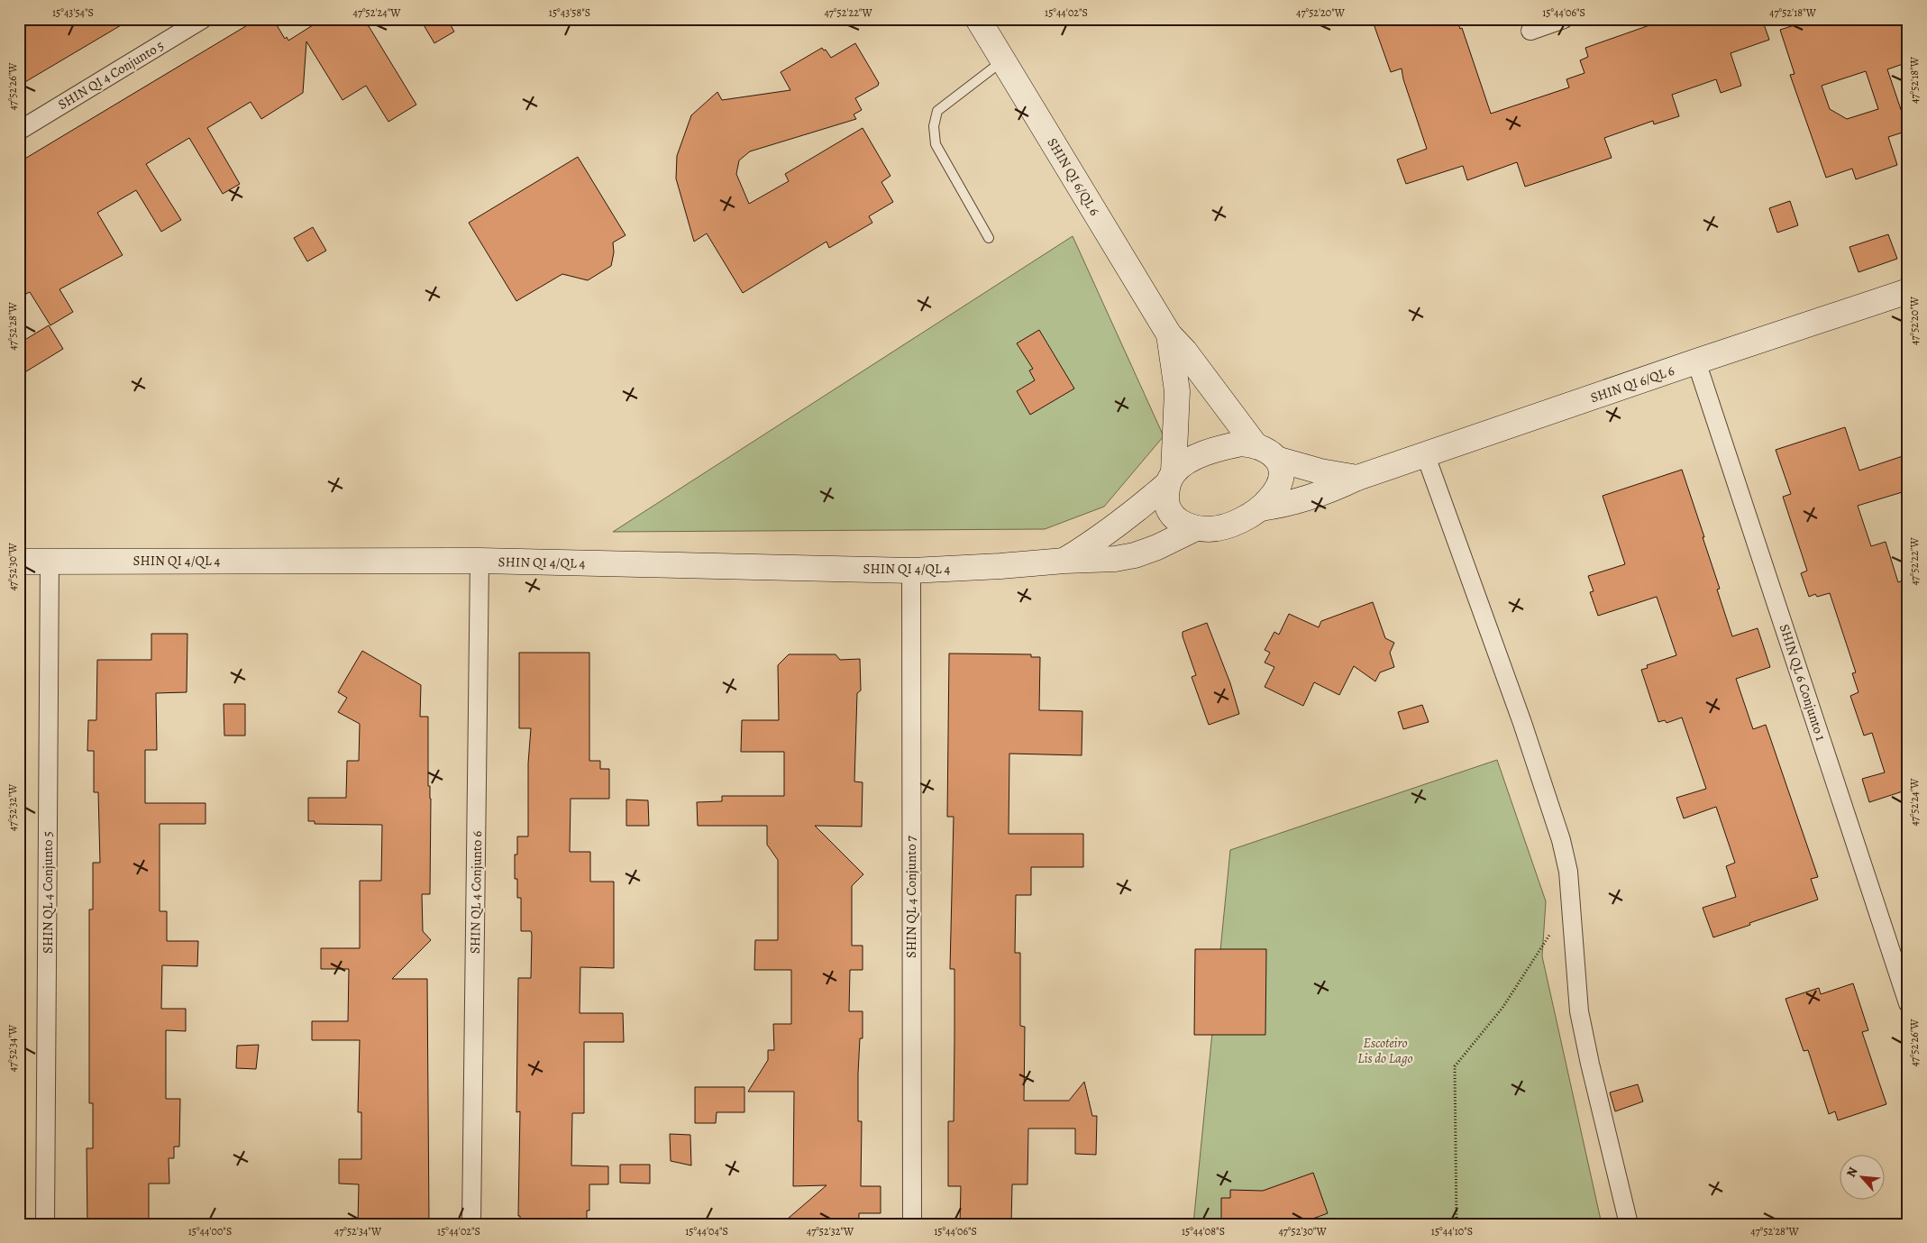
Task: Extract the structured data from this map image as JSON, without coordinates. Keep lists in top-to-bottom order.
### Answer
{
  "streets": {
    "street": [
      "SHIN QI 4 Conjunto 5",
      "SHIN QI 6/QL 6",
      "SHIN QI 4/QL 4",
      "SHIN QL 6 Conjunto 1",
      "SHIN QL 4 Conjunto 5",
      "SHIN QL 4 Conjunto 6",
      "SHIN QL 4 Conjunto 7"
    ]
  },
  "crossings": [
    ["SHIN QI 6/QL 6", "SHIN QI 4/QL 4"],
    ["SHIN QI 6/QL 6", "SHIN QL 6 Conjunto 1"],
    ["SHIN QI 4/QL 4", "SHIN QL 4 Conjunto 5"],
    ["SHIN QI 4/QL 4", "SHIN QL 4 Conjunto 6"],
    ["SHIN QI 4/QL 4", "SHIN QL 4 Conjunto 7"]
  ],
  "parks": ["Escoteiro Lis do Lago"],
  "north": "top left",
  "coordinates": [
    "15°43'54\"S",
    "47°52'24\"W",
    "15°43'58\"S",
    "47°52'22\"W",
    "15°44'02\"S",
    "47°52'20\"W",
    "15°44'06\"S",
    "47°52'18\"W",
    "47°52'26\"W",
    "47°52'28\"W",
    "47°52'30\"W",
    "47°52'32\"W",
    "47°52'34\"W",
    "15°44'00\"S",
    "15°44'04\"S",
    "15°44'08\"S",
    "15°44'10\"S"
  ]
}
